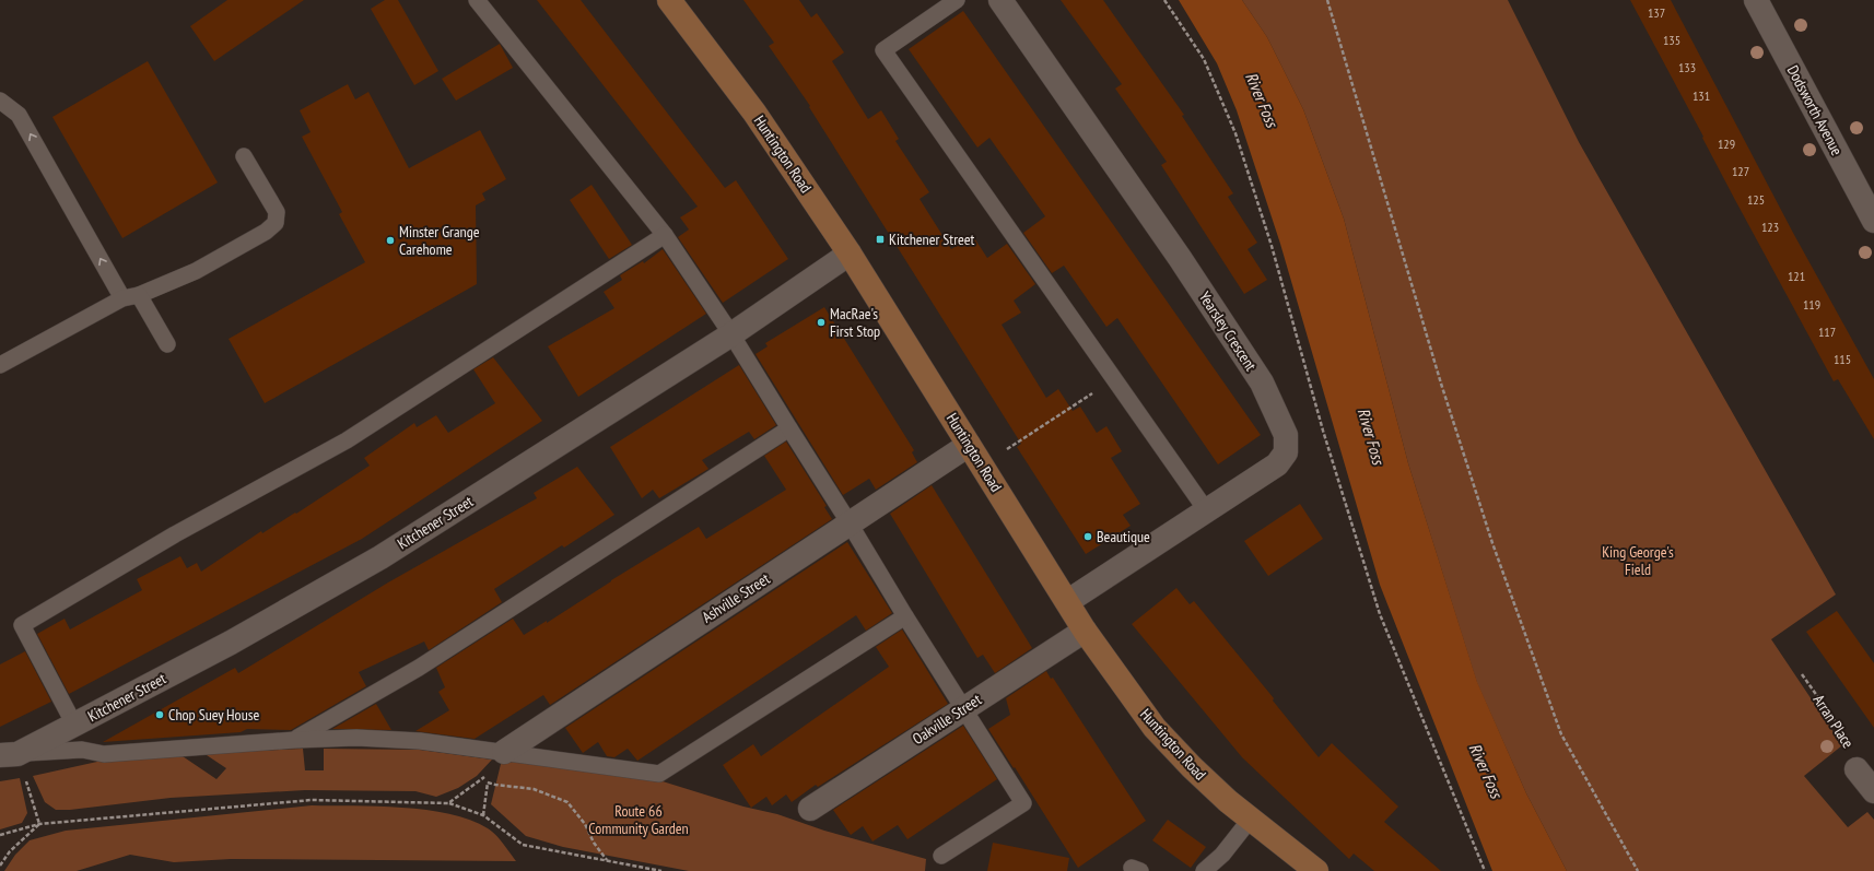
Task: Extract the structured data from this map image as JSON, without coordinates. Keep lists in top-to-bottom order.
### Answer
{
  "streets": {
    "street": [
      "Dodsworth Avenue",
      "Huntington Road",
      "Yearsley Crescent",
      "Kitchener Street",
      "Ashville Street",
      "Oakville Street",
      "Arran Place"
    ]
  },
  "crossings": [
    ["Huntington Road", "Yearsley Crescent"],
    ["Huntington Road", "Kitchener Street"],
    ["Huntington Road", "Ashville Street"],
    ["Huntington Road", "Oakville Street"]
  ],
  "water": ["River Foss"],
  "parks": ["King George's Field", "Route 66 Community Garden"],
  "places": {
    "transit": ["Kitchener Street"],
    "other": [
      "Minster Grange Carehome",
      "MacRae's First Stop",
      "Beautique",
      "Chop Suey House"
    ]
  },
  "house_numbers": [
    "137",
    "135",
    "133",
    "131",
    "129",
    "127",
    "125",
    "123",
    "121",
    "119",
    "117",
    "115"
  ]
}
